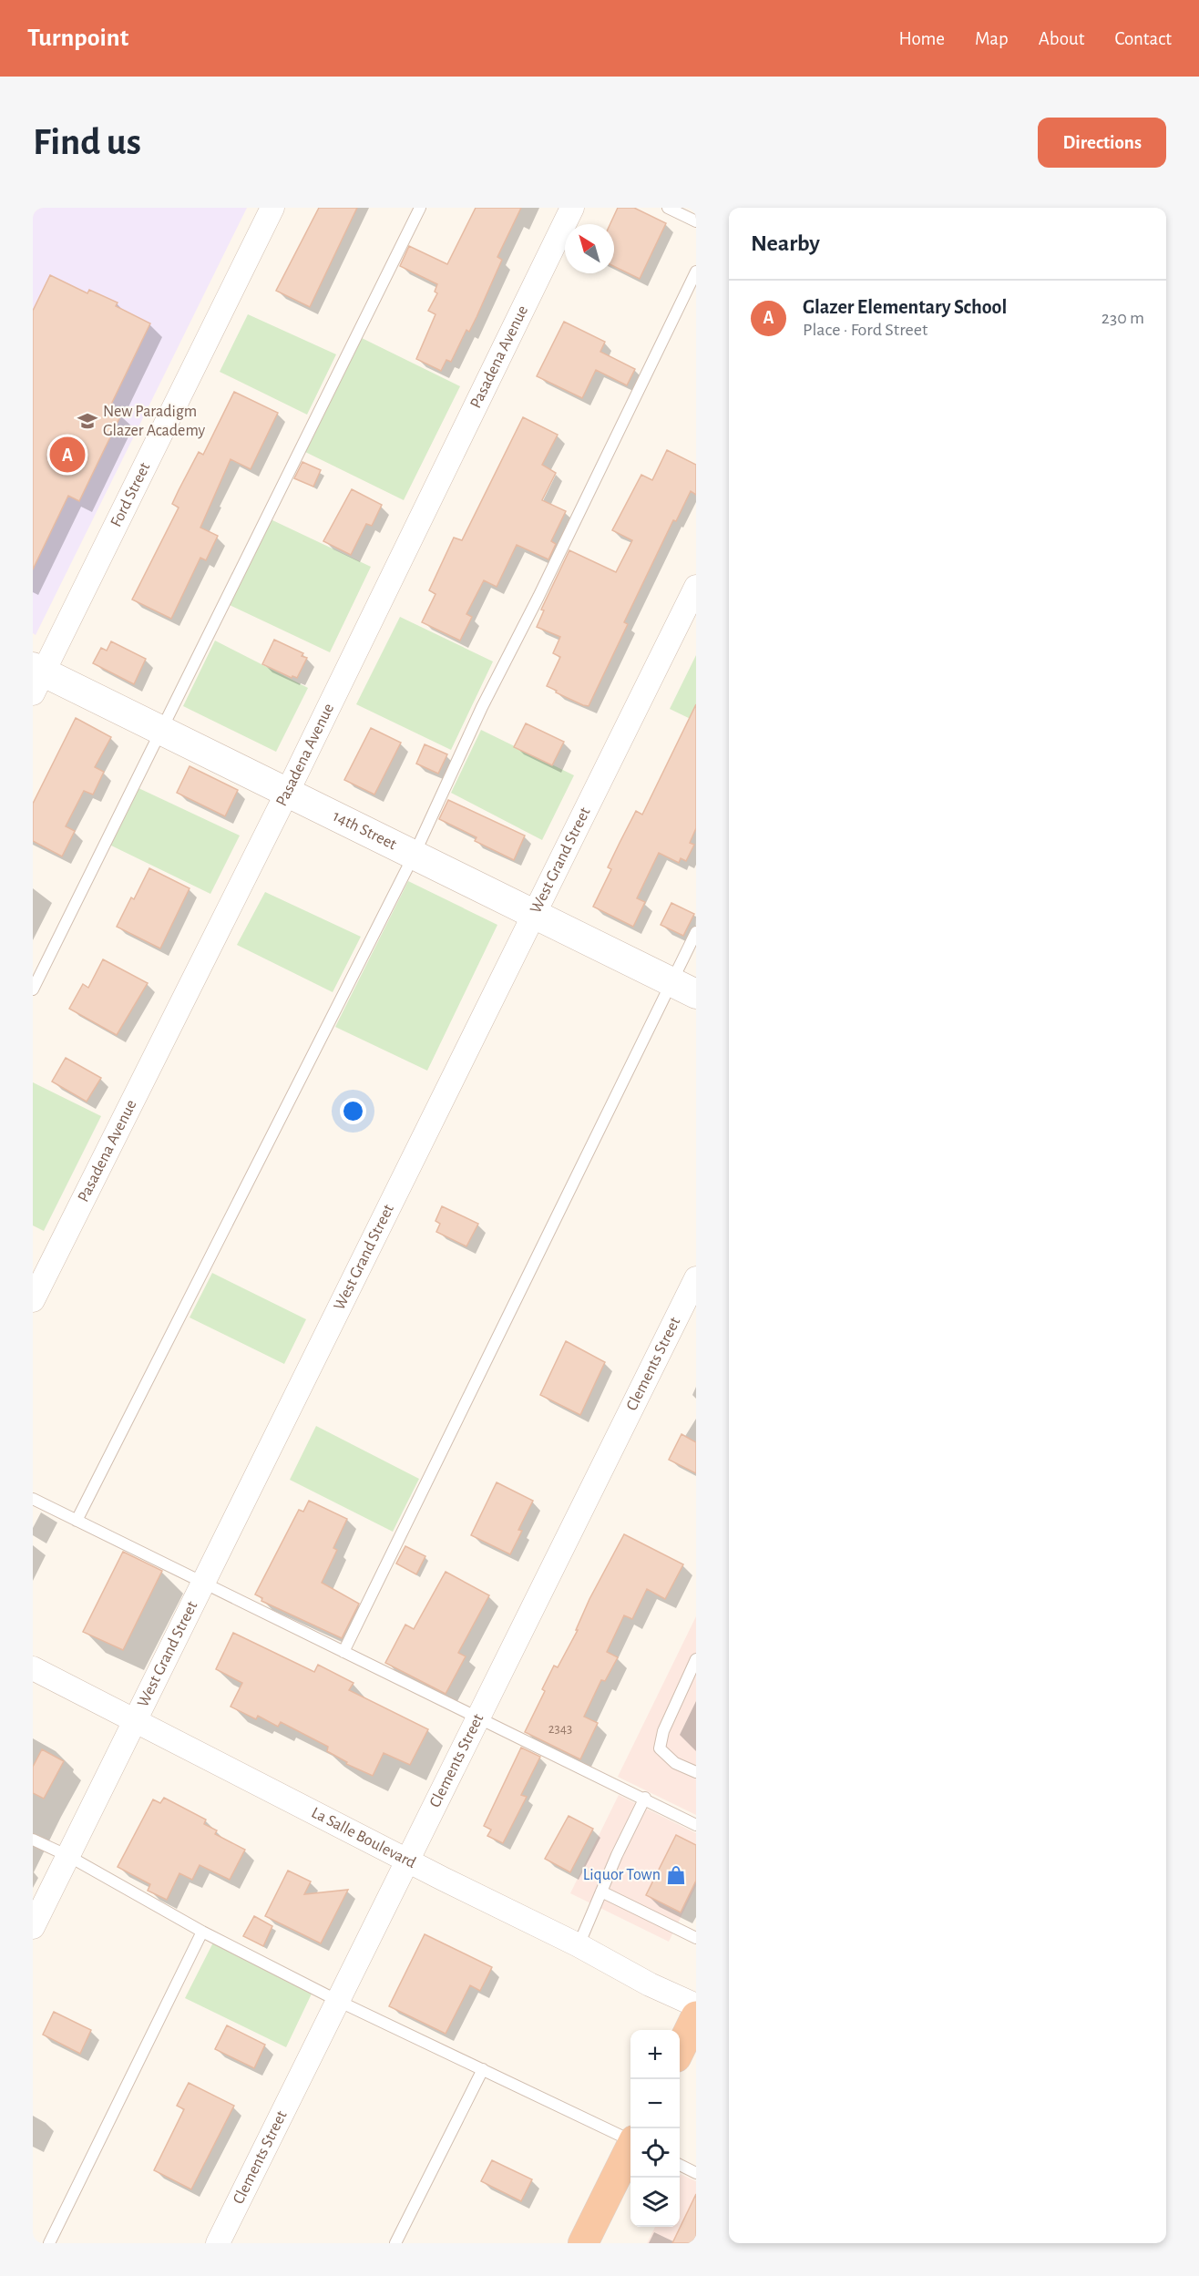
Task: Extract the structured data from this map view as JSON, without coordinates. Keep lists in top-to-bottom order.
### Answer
{
  "streets": {
    "street": [
      "Pasadena Avenue",
      "Ford Street",
      "14th Street",
      "West Grand Street",
      "Clements Street",
      "La Salle Boulevard"
    ]
  },
  "crossings": [
    ["Pasadena Avenue", "14th Street"],
    ["Ford Street", "14th Street"],
    ["14th Street", "West Grand Street"],
    ["West Grand Street", "La Salle Boulevard"],
    ["Clements Street", "La Salle Boulevard"]
  ],
  "places": {
    "school or university": ["New Paradigm Glazer Academy"],
    "shop": ["Liquor Town"]
  },
  "house_numbers": ["2343"],
  "north": "top left",
  "page": {
    "header": "Turnpoint",
    "nav": [
      "Home",
      "Map",
      "About",
      "Contact"
    ],
    "buttons": "Directions",
    "title": "Find us",
    "heading": "Nearby",
    "list": [
      {
        "mark": "A",
        "name": "Glazer Elementary School",
        "note": "Place · Ford Street",
        "value": "230 m"
      }
    ],
    "pins": "A",
    "map_buttons": ["+", "−"]
  }
}
